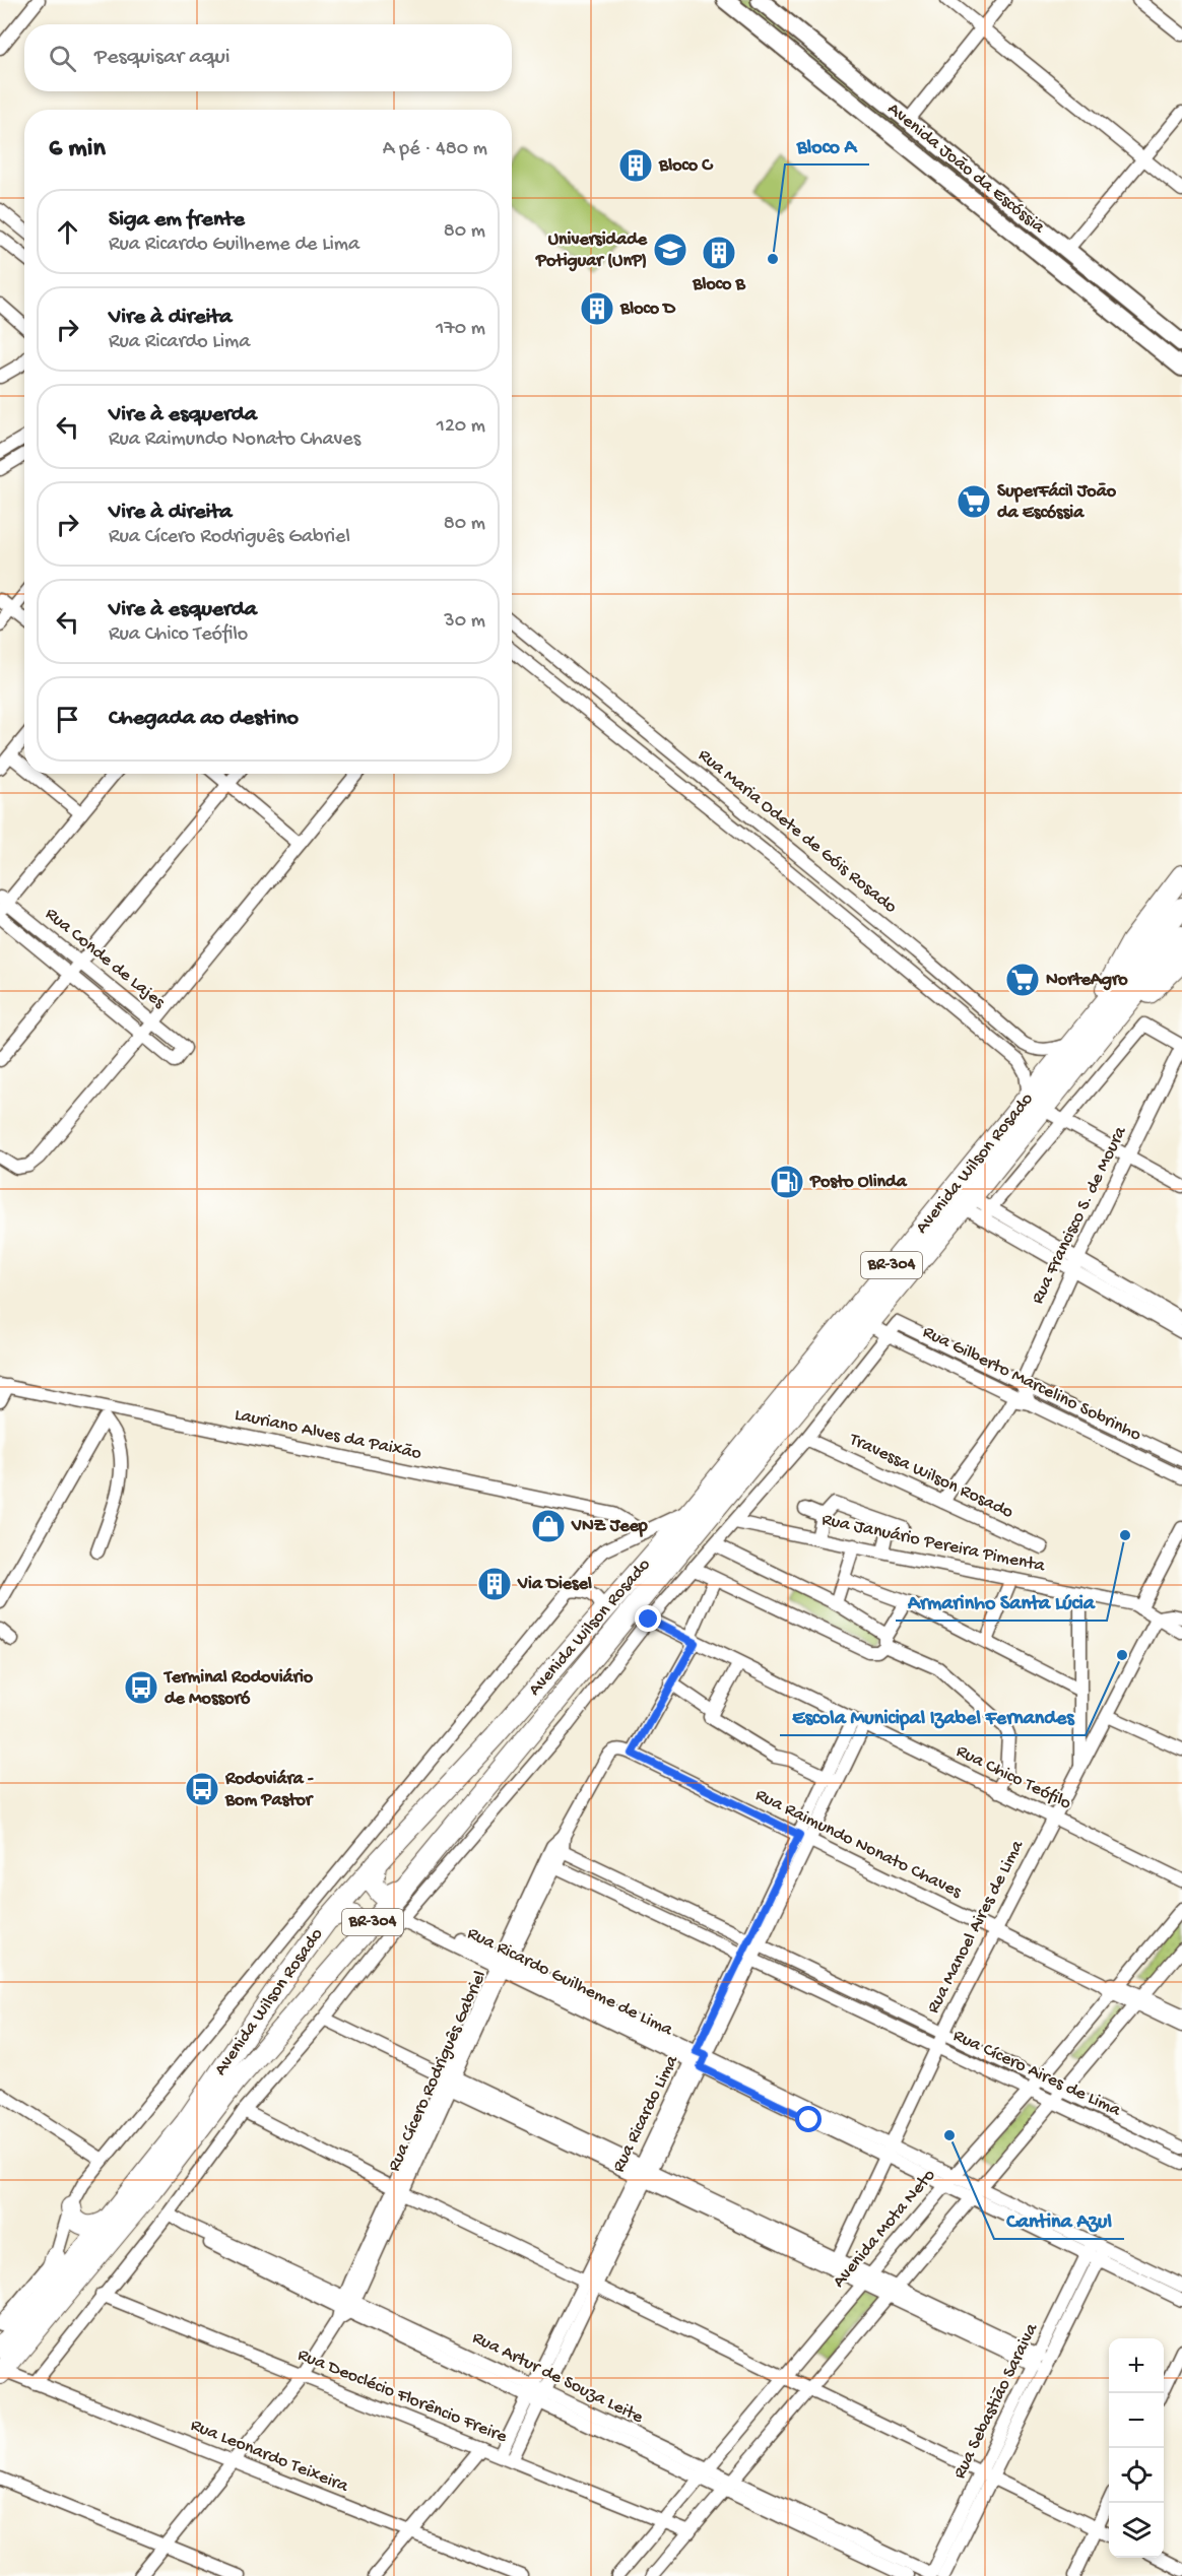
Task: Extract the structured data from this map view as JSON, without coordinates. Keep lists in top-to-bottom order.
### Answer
{
  "streets": {
    "highway": ["Avenida Wilson Rosado", "BR-304"],
    "main road": ["Avenida João da Escóssia"],
    "street": [
      "Rua Maria Odete de Góis Rosado",
      "Rua Conde de Lajes",
      "Rua Francisco S. de Moura",
      "Rua Gilberto Marcelino Sobrinho",
      "Lauriano Alves da Paixão",
      "Travessa Wilson Rosado",
      "Rua Januário Pereira Pimenta",
      "Rua Chico Teófilo",
      "Rua Raimundo Nonato Chaves",
      "Rua Manoel Aires de Lima",
      "Rua Ricardo Guilheme de Lima",
      "Rua Cícero Rodriguês Gabriel",
      "Rua Cícero Aires de Lima",
      "Rua Ricardo Lima",
      "Avenida Mota Neto",
      "Rua Artur de Souza Leite",
      "Rua Deoclécio Florêncio Freire",
      "Rua Sebastião Saraiva",
      "Rua Leonardo Teixeira"
    ]
  },
  "crossings": [
    ["Rua Maria Odete de Góis Rosado", "Avenida Wilson Rosado"],
    ["Avenida Wilson Rosado", "Rua Gilberto Marcelino Sobrinho"],
    ["Avenida Wilson Rosado", "Rua Chico Teófilo"],
    ["Avenida Wilson Rosado", "Rua Leonardo Teixeira"],
    ["Rua Francisco S. de Moura", "Rua Gilberto Marcelino Sobrinho"],
    ["Rua Januário Pereira Pimenta", "Rua Manoel Aires de Lima"],
    ["Rua Chico Teófilo", "Rua Manoel Aires de Lima"],
    ["Rua Chico Teófilo", "Rua Ricardo Lima"],
    ["Rua Raimundo Nonato Chaves", "Rua Manoel Aires de Lima"],
    ["Rua Raimundo Nonato Chaves", "Rua Cícero Rodriguês Gabriel"],
    ["Rua Raimundo Nonato Chaves", "Rua Ricardo Lima"],
    ["Rua Raimundo Nonato Chaves", "Avenida Mota Neto"],
    ["Rua Manoel Aires de Lima", "Rua Ricardo Guilheme de Lima"],
    ["Rua Manoel Aires de Lima", "Rua Cícero Aires de Lima"],
    ["Rua Ricardo Guilheme de Lima", "Rua Cícero Rodriguês Gabriel"],
    ["Rua Ricardo Guilheme de Lima", "Rua Ricardo Lima"],
    ["Rua Ricardo Guilheme de Lima", "Avenida Mota Neto"],
    ["Rua Ricardo Guilheme de Lima", "Rua Sebastião Saraiva"],
    ["Rua Cícero Rodriguês Gabriel", "Rua Cícero Aires de Lima"],
    ["Rua Cícero Rodriguês Gabriel", "Rua Artur de Souza Leite"],
    ["Rua Cícero Rodriguês Gabriel", "Rua Deoclécio Florêncio Freire"],
    ["Rua Cícero Rodriguês Gabriel", "Rua Leonardo Teixeira"],
    ["Rua Cícero Aires de Lima", "Rua Ricardo Lima"],
    ["Rua Cícero Aires de Lima", "Avenida Mota Neto"],
    ["Rua Ricardo Lima", "Rua Artur de Souza Leite"],
    ["Rua Ricardo Lima", "Rua Deoclécio Florêncio Freire"],
    ["Avenida Mota Neto", "Rua Artur de Souza Leite"],
    ["Avenida Mota Neto", "Rua Deoclécio Florêncio Freire"],
    ["Rua Artur de Souza Leite", "Rua Sebastião Saraiva"]
  ],
  "places": {
    "building": [
      "Bloco C",
      "Bloco B",
      "Bloco D",
      "Via Diesel"
    ],
    "school or university": ["Universidade Potiguar (UnP)"],
    "other": [
      "Bloco A",
      "Armarinho Santa Lúcia",
      "Escola Municipal Izabel Fernandes",
      "Cantina Azul"
    ],
    "supermarket": ["SuperFácil João da Escóssia", "NorteAgro"],
    "fuel station": ["Posto Olinda"],
    "shop": ["VNZ Jeep"],
    "bus stop": ["Terminal Rodoviário de Mossoró", "Rodoviára - Bom Pastor"]
  },
  "page": {
    "search": "Pesquisar aqui",
    "heading": ["6 min", "A pé · 480 m"],
    "list": [
      ["Siga em frente", "Rua Ricardo Guilheme de Lima", "80 m"],
      ["Vire à direita", "Rua Ricardo Lima", "170 m"],
      ["Vire à esquerda", "Rua Raimundo Nonato Chaves", "120 m"],
      ["Vire à direita", "Rua Cícero Rodriguês Gabriel", "80 m"],
      ["Vire à esquerda", "Rua Chico Teófilo", "30 m"],
      "Chegada ao destino"
    ],
    "map_buttons": ["+", "−"]
  }
}
